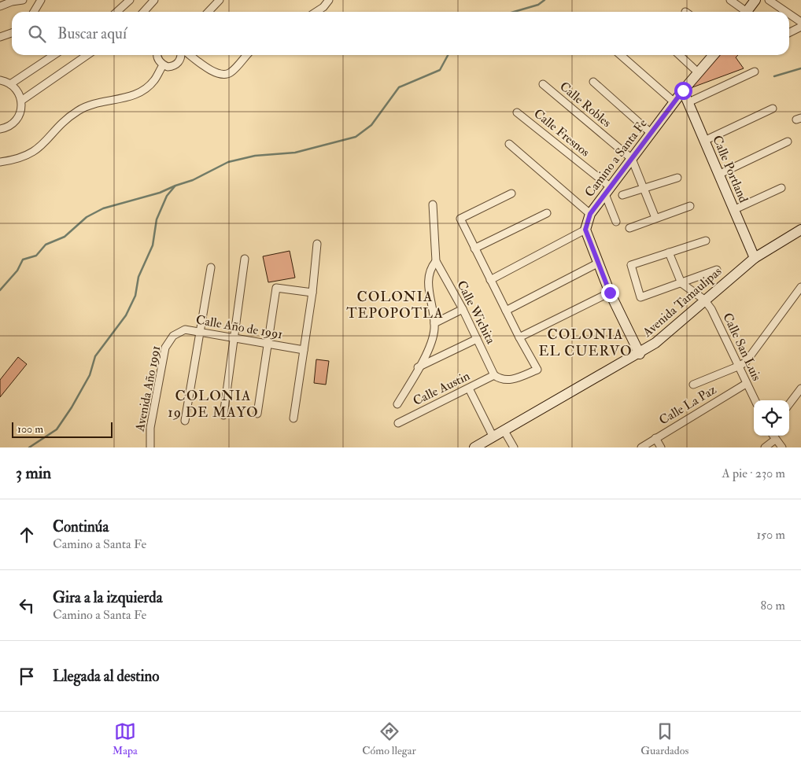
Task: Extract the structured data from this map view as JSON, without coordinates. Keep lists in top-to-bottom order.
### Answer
{
  "streets": {
    "street": [
      "Calle Robles",
      "Calle Fresnos",
      "Camino a Santa Fe",
      "Calle Portland",
      "Avenida Tamaulipas",
      "Calle Wichita",
      "Calle Año de 1991",
      "Calle San Luis",
      "Avenida Año 1991",
      "Calle Austin",
      "Calle La Paz"
    ]
  },
  "crossings": [
    ["Calle Robles", "Camino a Santa Fe"],
    ["Calle Fresnos", "Camino a Santa Fe"],
    ["Camino a Santa Fe", "Calle Portland"],
    ["Calle Portland", "Avenida Tamaulipas"],
    ["Avenida Tamaulipas", "Calle San Luis"],
    ["Calle Wichita", "Calle Austin"],
    ["Calle Año de 1991", "Avenida Año 1991"],
    ["Calle San Luis", "Calle La Paz"]
  ],
  "districts": ["COLONIA TEPOPOTLA", "COLONIA EL CUERVO", "COLONIA 19 DE MAYO"],
  "scale_bar": "100 m",
  "page": {
    "search": "Buscar aquí",
    "scale": "100 m",
    "heading": ["3 min", "A pie · 230 m"],
    "list": [
      ["Continúa", "Camino a Santa Fe", "150 m"],
      ["Gira a la izquierda", "Camino a Santa Fe", "80 m"],
      "Llegada al destino"
    ],
    "nav": ["Mapa", "Cómo llegar", "Guardados"]
  }
}
